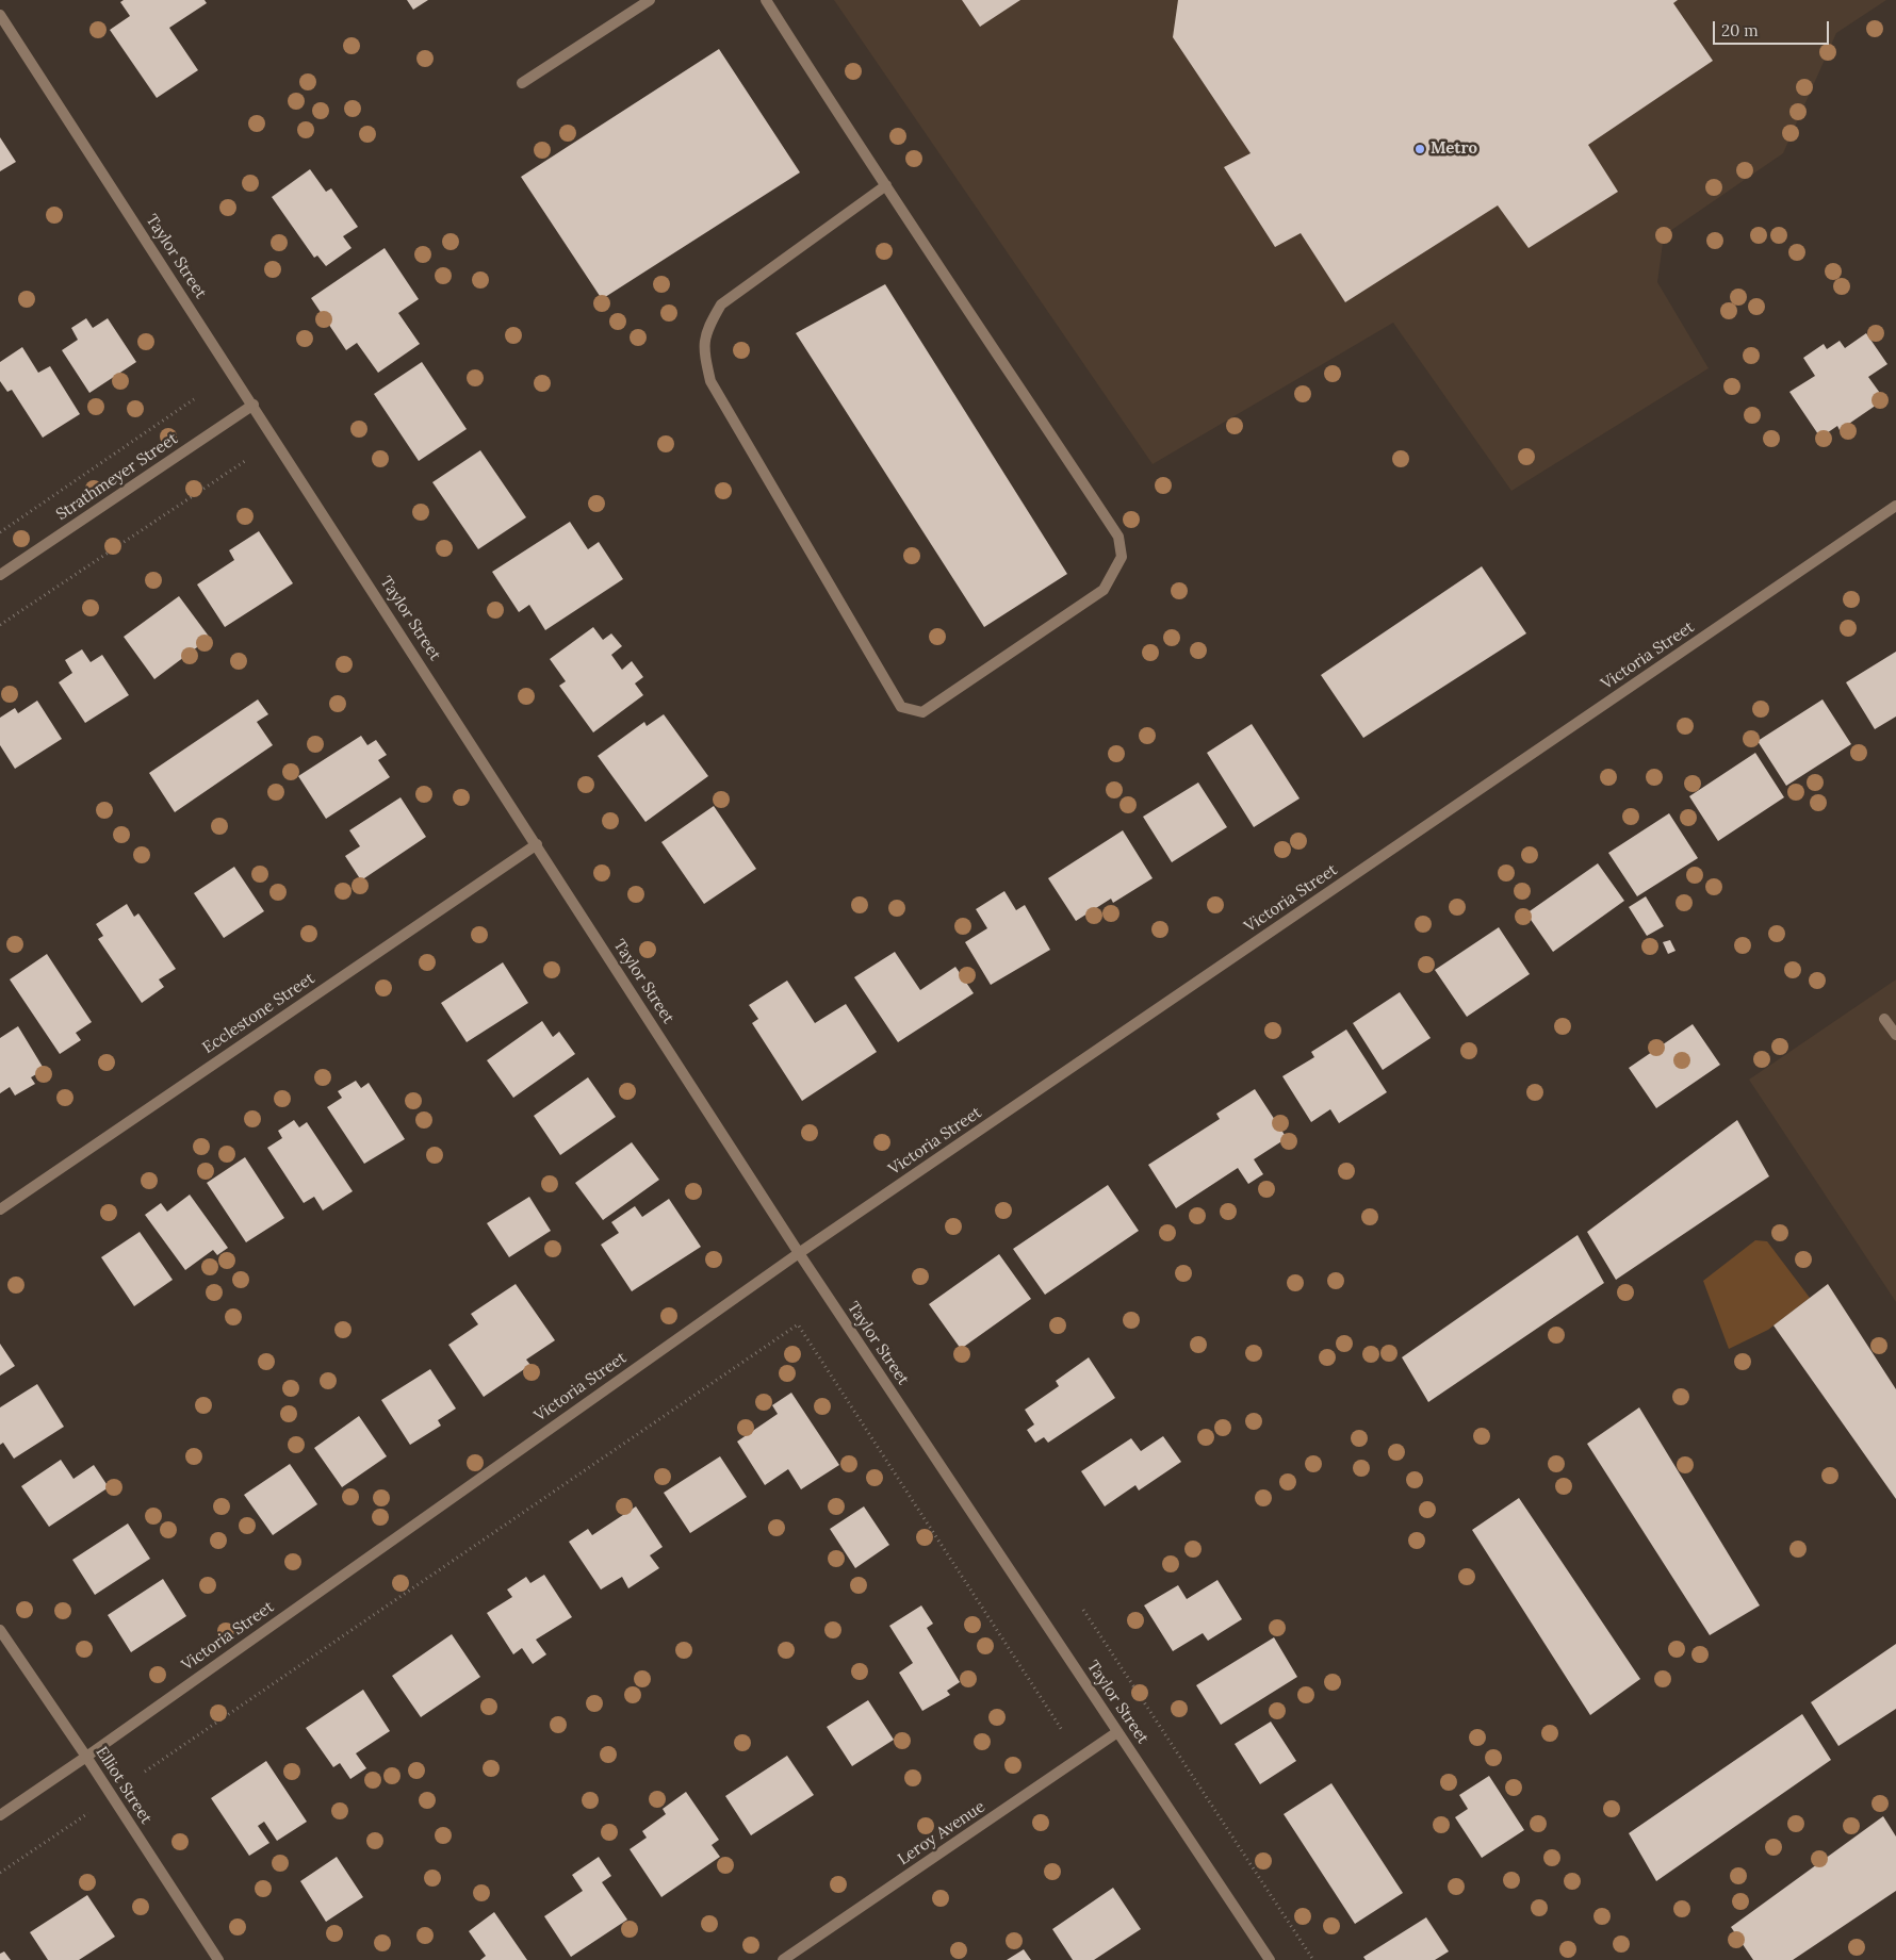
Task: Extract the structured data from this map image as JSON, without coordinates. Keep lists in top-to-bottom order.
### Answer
{
  "streets": {
    "street": [
      "Taylor Street",
      "Strathmeyer Street",
      "Victoria Street",
      "Ecclestone Street",
      "Elliot Street",
      "Leroy Avenue"
    ]
  },
  "crossings": [
    ["Taylor Street", "Strathmeyer Street"],
    ["Taylor Street", "Victoria Street"],
    ["Taylor Street", "Ecclestone Street"],
    ["Taylor Street", "Leroy Avenue"],
    ["Victoria Street", "Elliot Street"]
  ],
  "places": ["Metro"],
  "scale_bar": "20 m"
}
